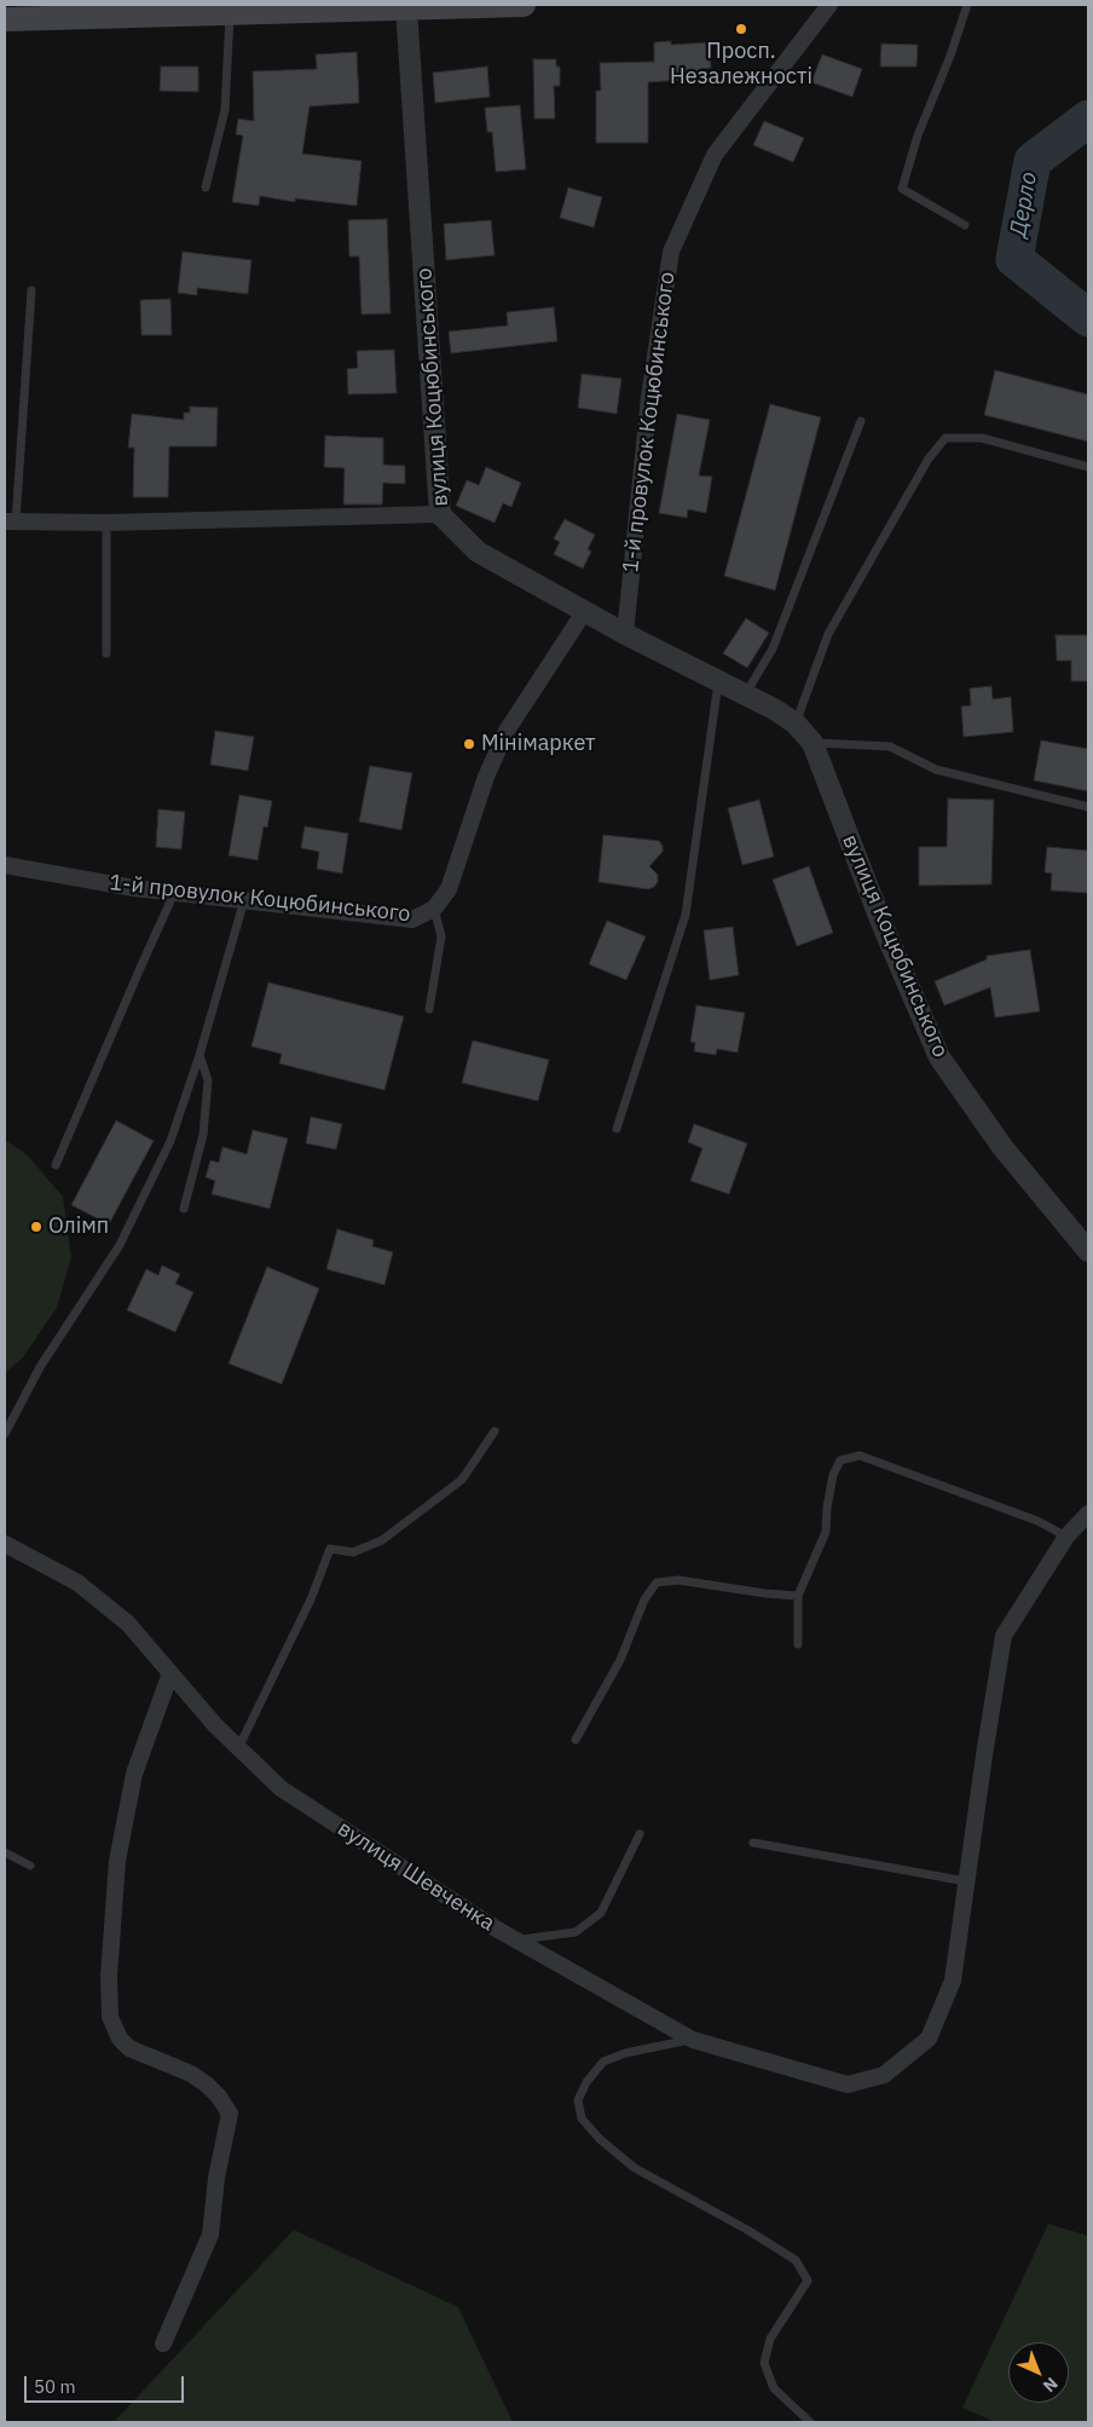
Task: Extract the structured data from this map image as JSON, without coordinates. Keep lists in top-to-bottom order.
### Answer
{
  "streets": {
    "street": ["вулиця Коцюбинського", "1-й провулок Коцюбинського", "вулиця Шевченка"]
  },
  "crossings": [
    ["вулиця Коцюбинського", "1-й провулок Коцюбинського"]
  ],
  "water": ["Дерло"],
  "places": ["Просп. Незалежності", "Мінімаркет", "Олімп"],
  "scale_bar": "50 m",
  "north": "bottom right"
}
